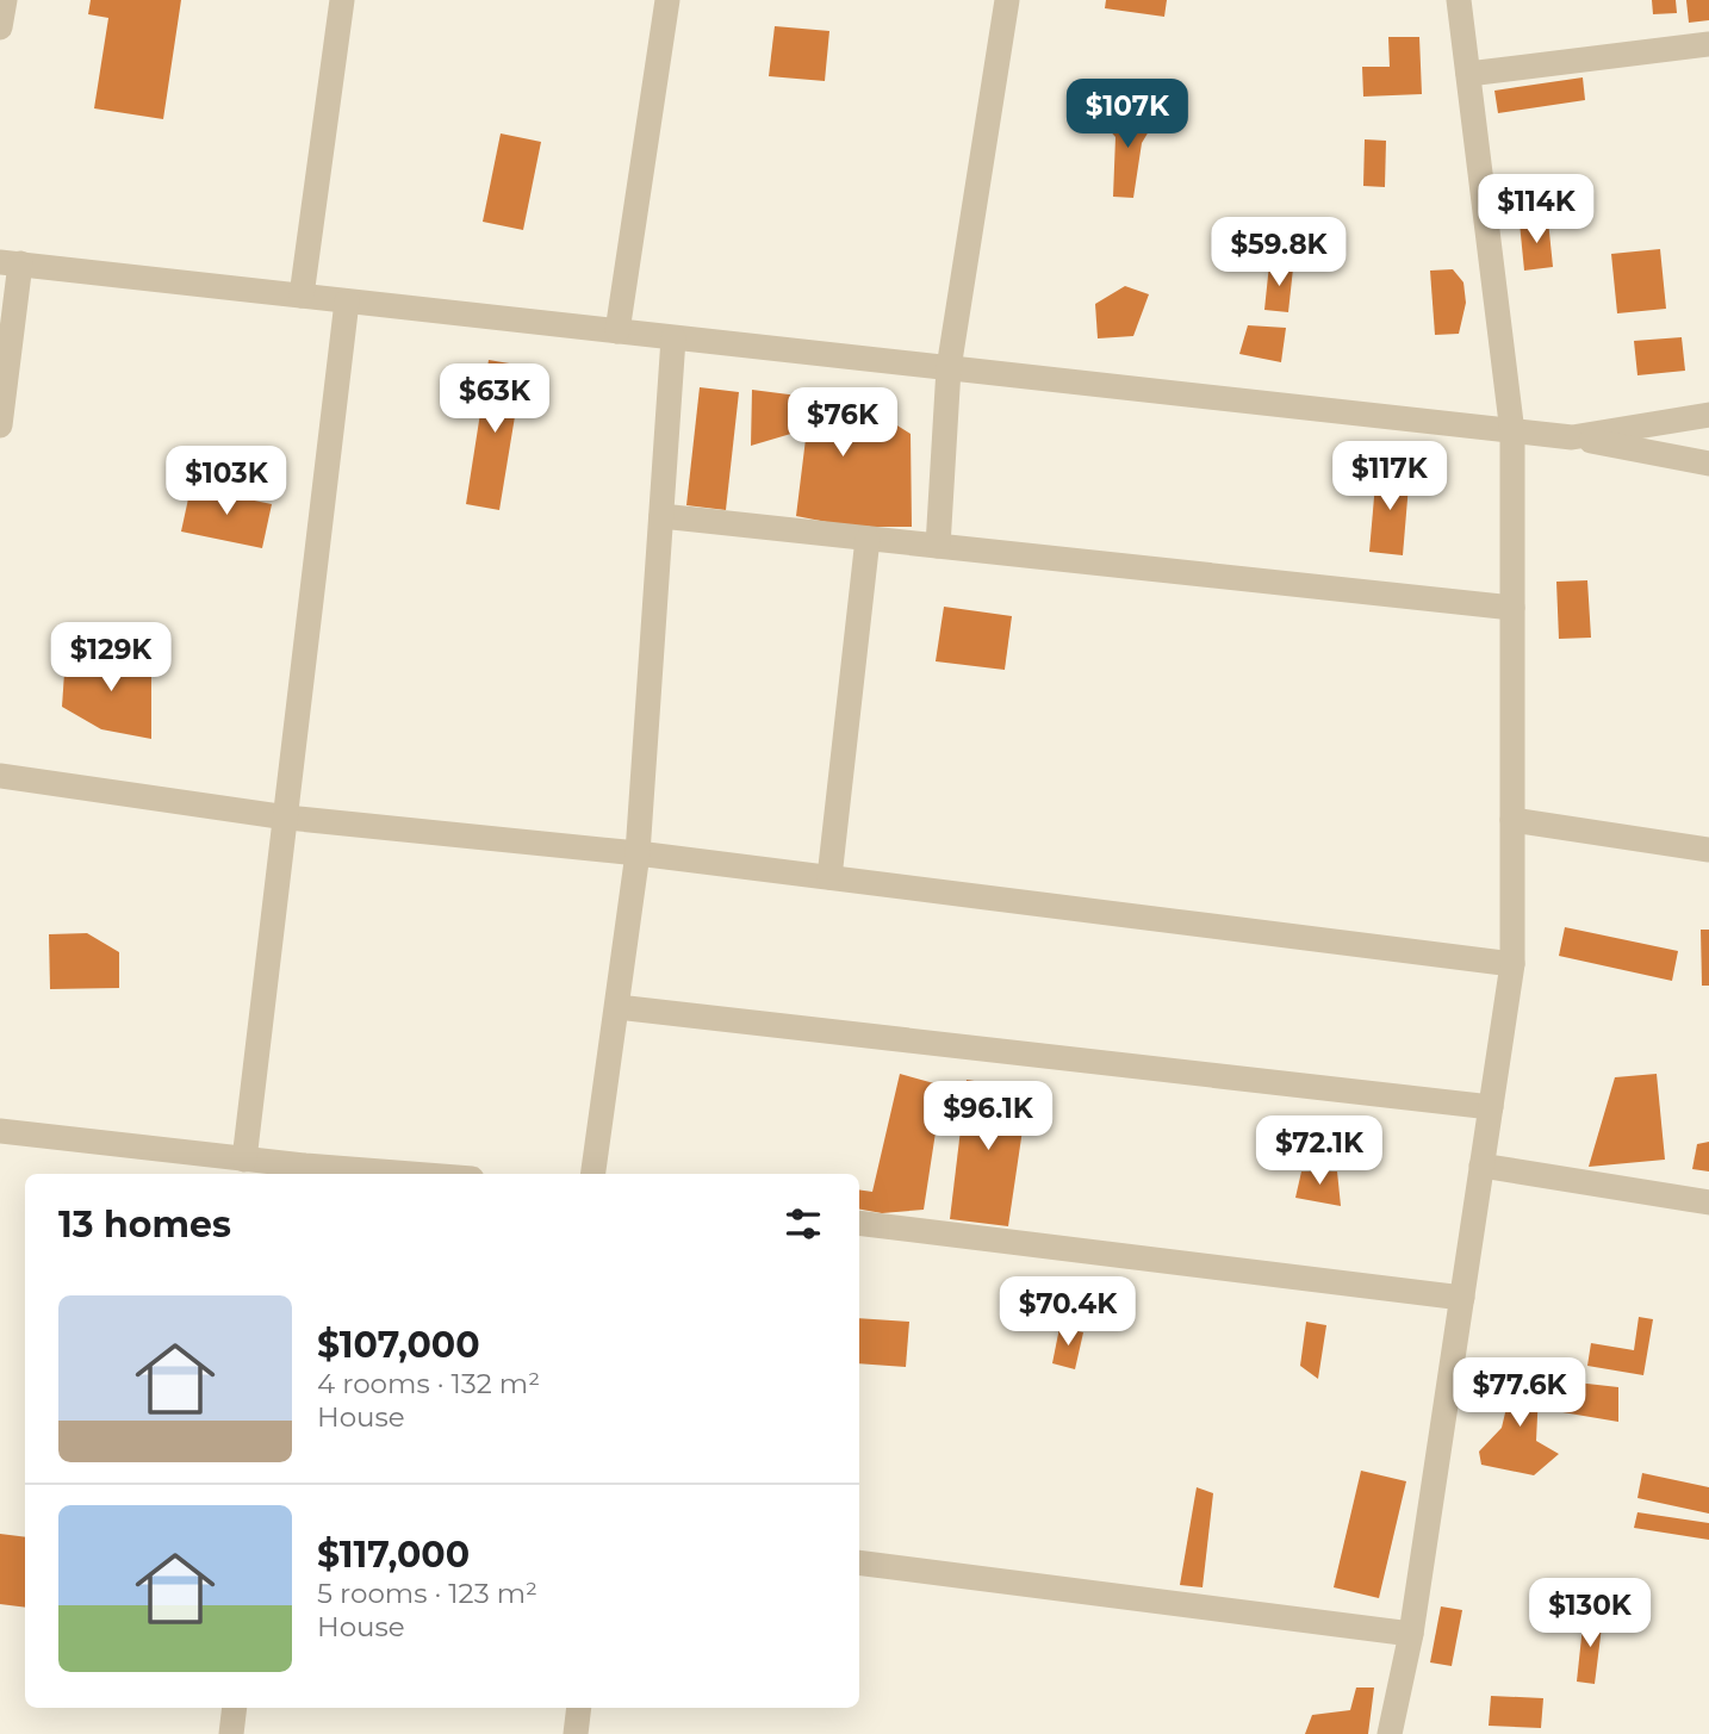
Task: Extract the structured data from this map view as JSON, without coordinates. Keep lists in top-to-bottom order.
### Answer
{
  "page": {
    "price": [
      "$107K",
      "$114K",
      "$59.8K",
      "$63K",
      "$76K",
      "$117K",
      "$103K",
      "$129K",
      "$96.1K",
      "$72.1K",
      "$70.4K",
      "$77.6K",
      "$130K"
    ],
    "heading": "13 homes",
    "list": [
      {
        "name": "$107,000",
        "note": "4 rooms · 132 m² · House"
      },
      {
        "name": "$117,000",
        "note": "5 rooms · 123 m² · House"
      }
    ]
  }
}
